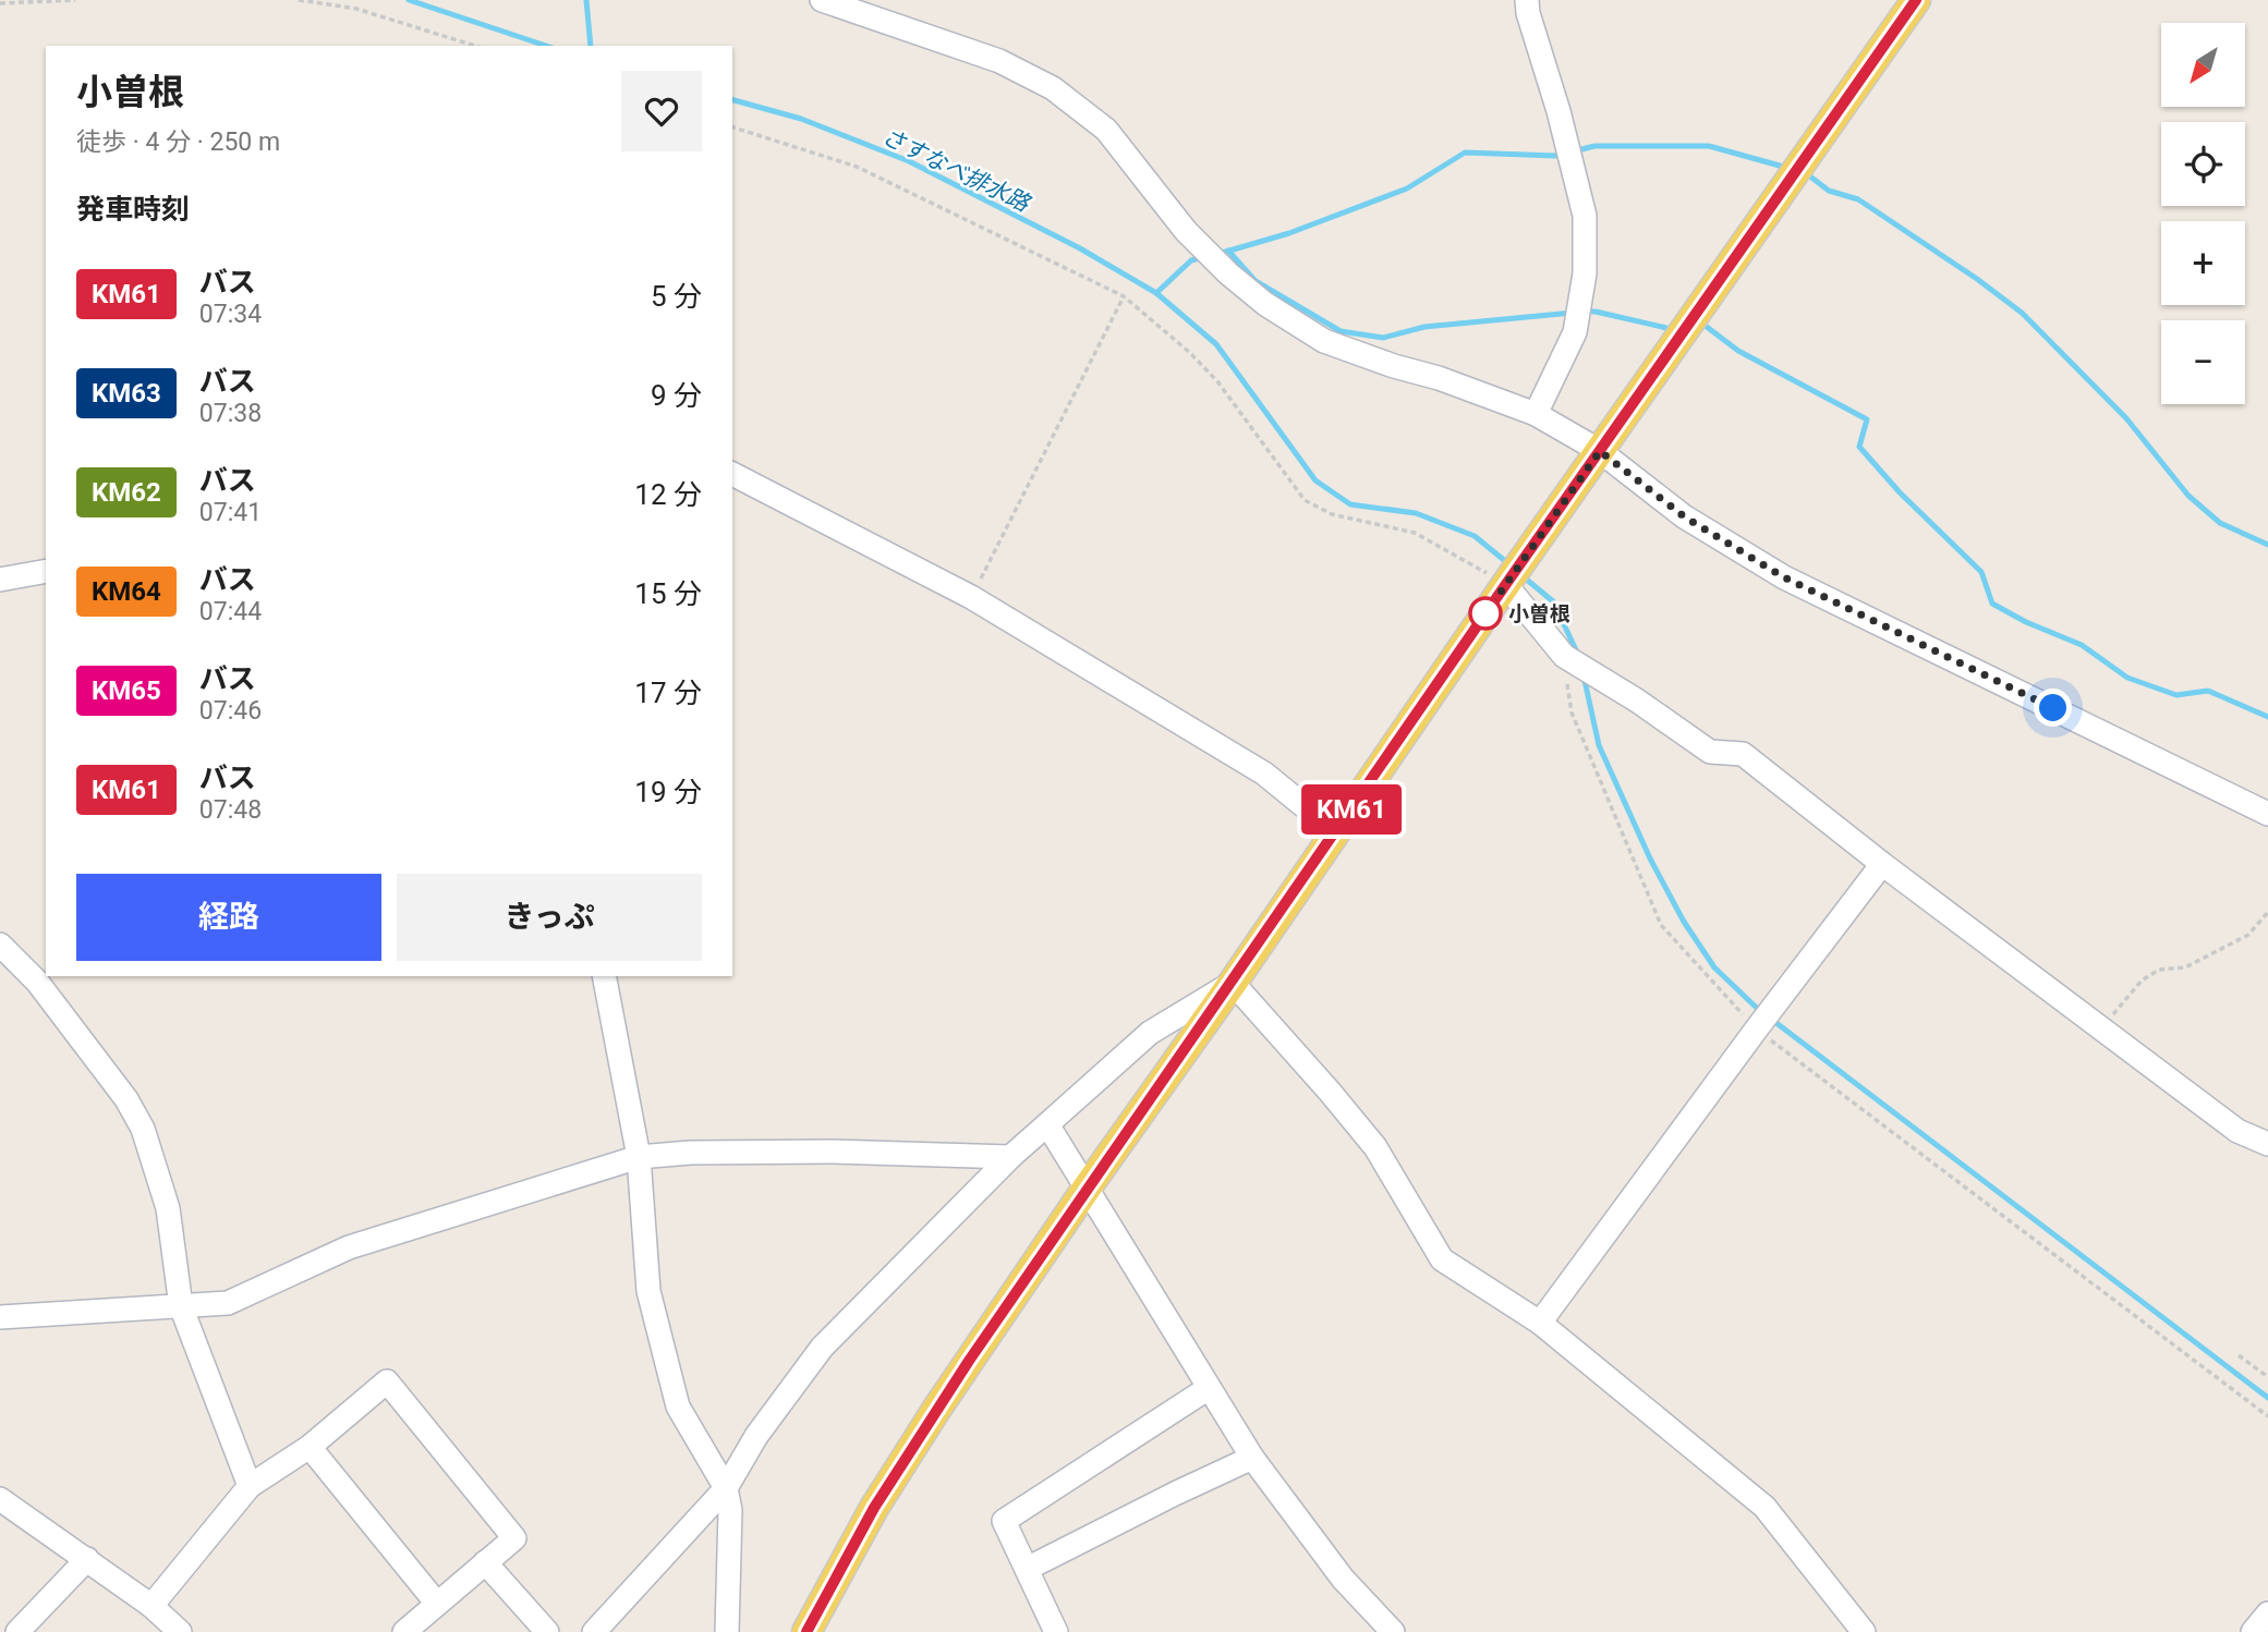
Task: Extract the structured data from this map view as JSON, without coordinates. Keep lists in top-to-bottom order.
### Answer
{
  "water": ["さすなべ排水路"],
  "places": ["小曽根"],
  "lines": ["bus line KM61"],
  "north": "bottom left",
  "page": {
    "on_map": "KM61",
    "map_buttons": ["+", "−"],
    "heading": [
      ["小曽根", "徒歩 · 4 分 · 250 m"],
      "発車時刻"
    ],
    "list": [
      {
        "mark": "KM61",
        "name": "バス",
        "note": "07:34",
        "value": "5 分"
      },
      {
        "mark": "KM63",
        "name": "バス",
        "note": "07:38",
        "value": "9 分"
      },
      {
        "mark": "KM62",
        "name": "バス",
        "note": "07:41",
        "value": "12 分"
      },
      {
        "mark": "KM64",
        "name": "バス",
        "note": "07:44",
        "value": "15 分"
      },
      {
        "mark": "KM65",
        "name": "バス",
        "note": "07:46",
        "value": "17 分"
      },
      {
        "mark": "KM61",
        "name": "バス",
        "note": "07:48",
        "value": "19 分"
      }
    ],
    "buttons": ["経路", "きっぷ"]
  }
}
